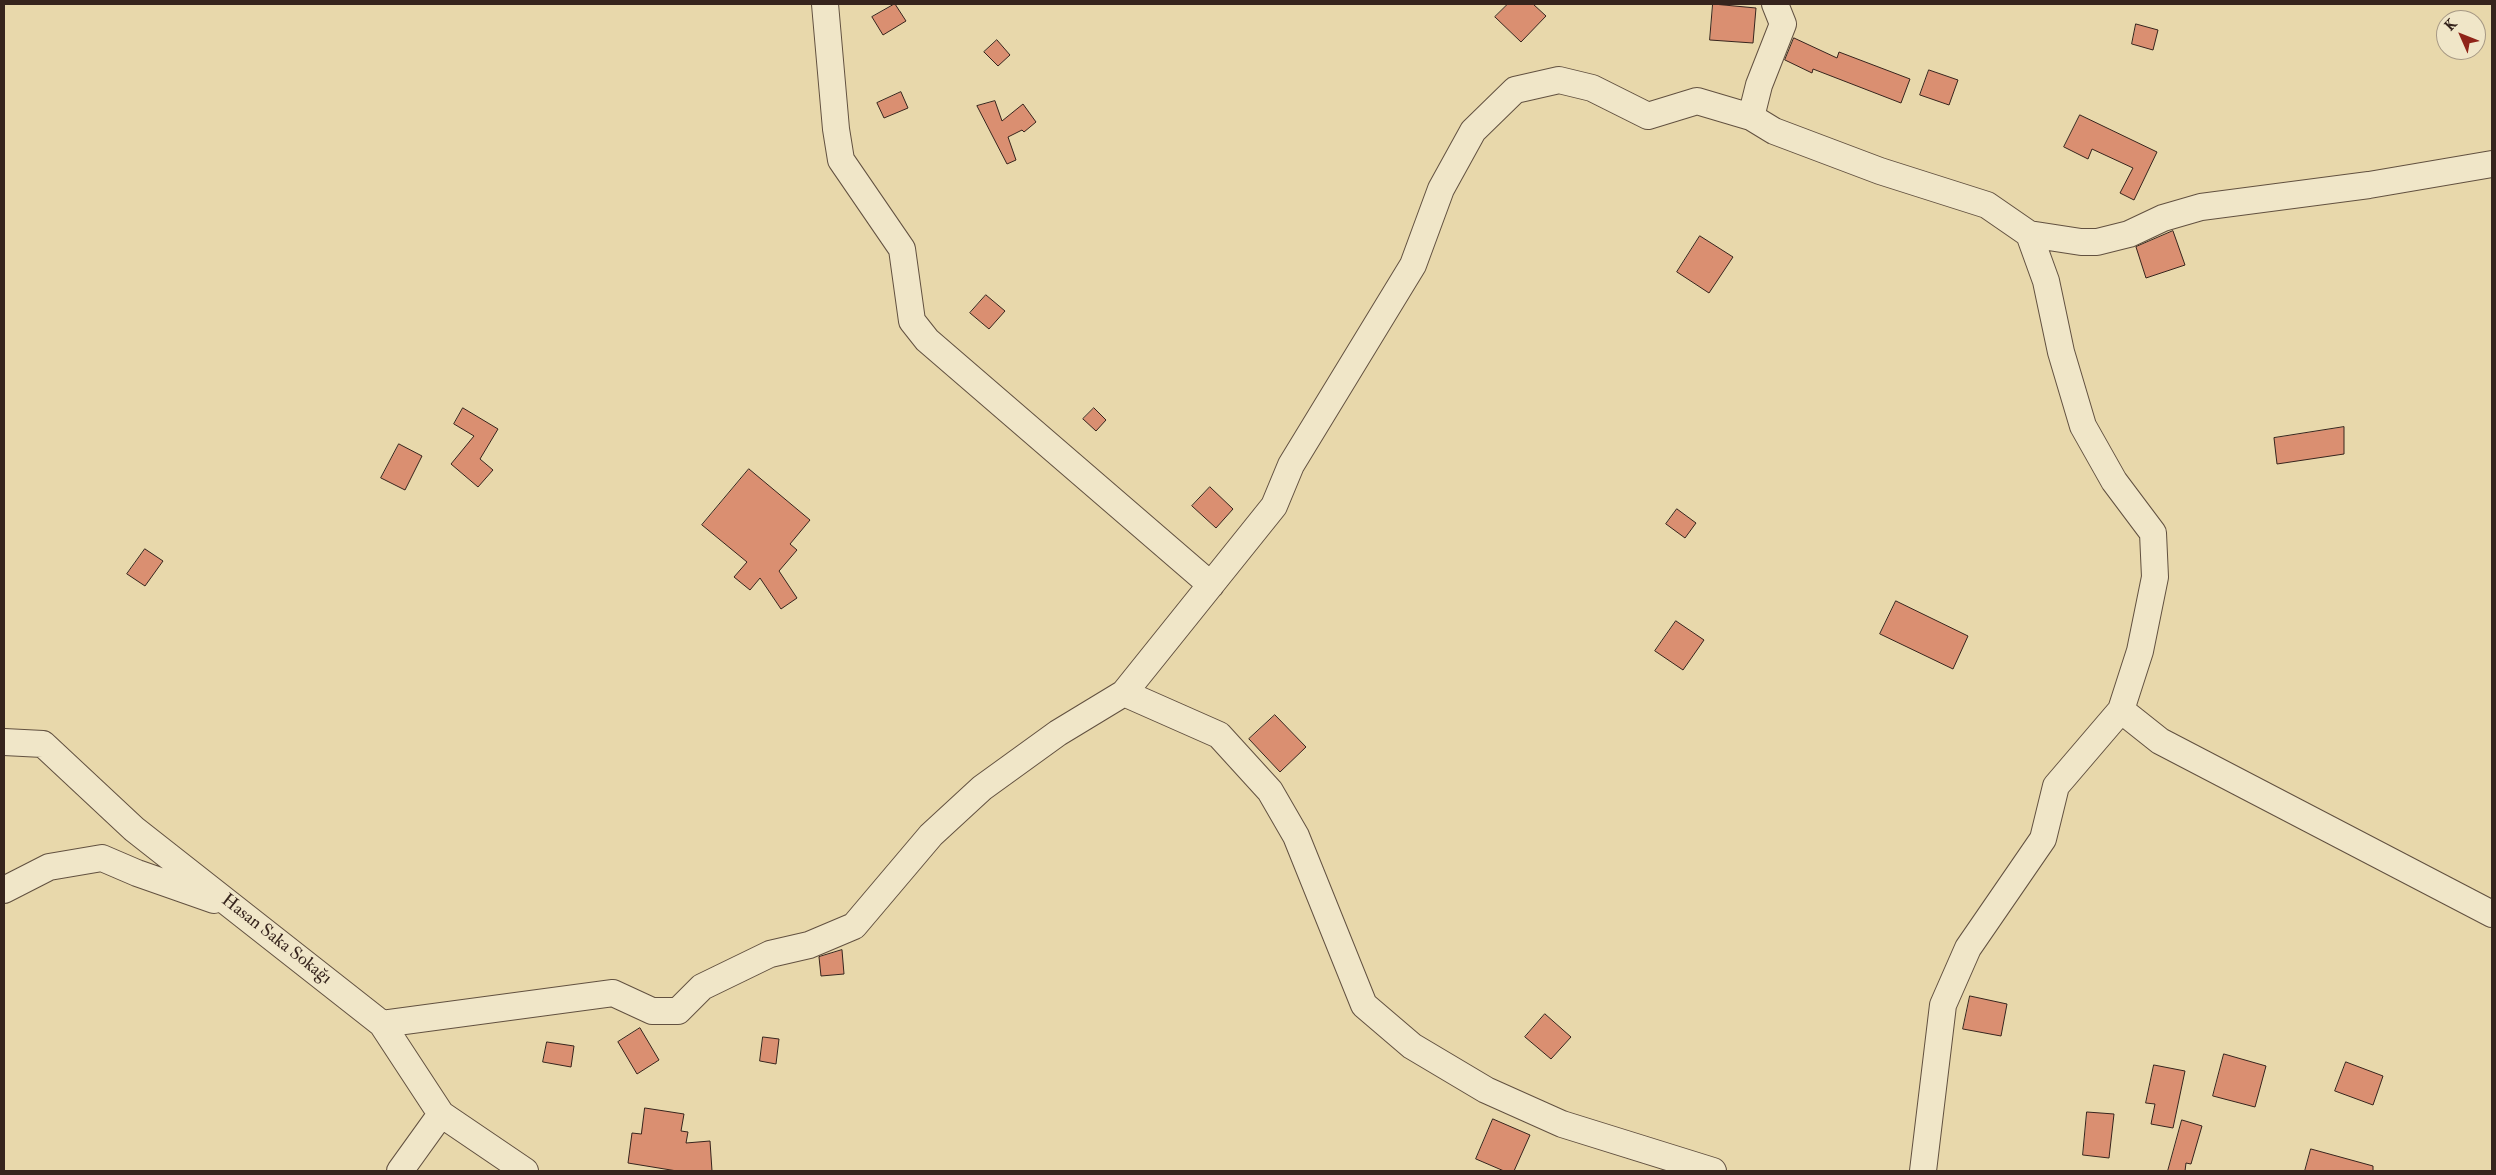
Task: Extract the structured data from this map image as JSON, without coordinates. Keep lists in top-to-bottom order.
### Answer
{
  "streets": {
    "street": ["Hasan Saka Sokağı"]
  },
  "north": "top left"
}
